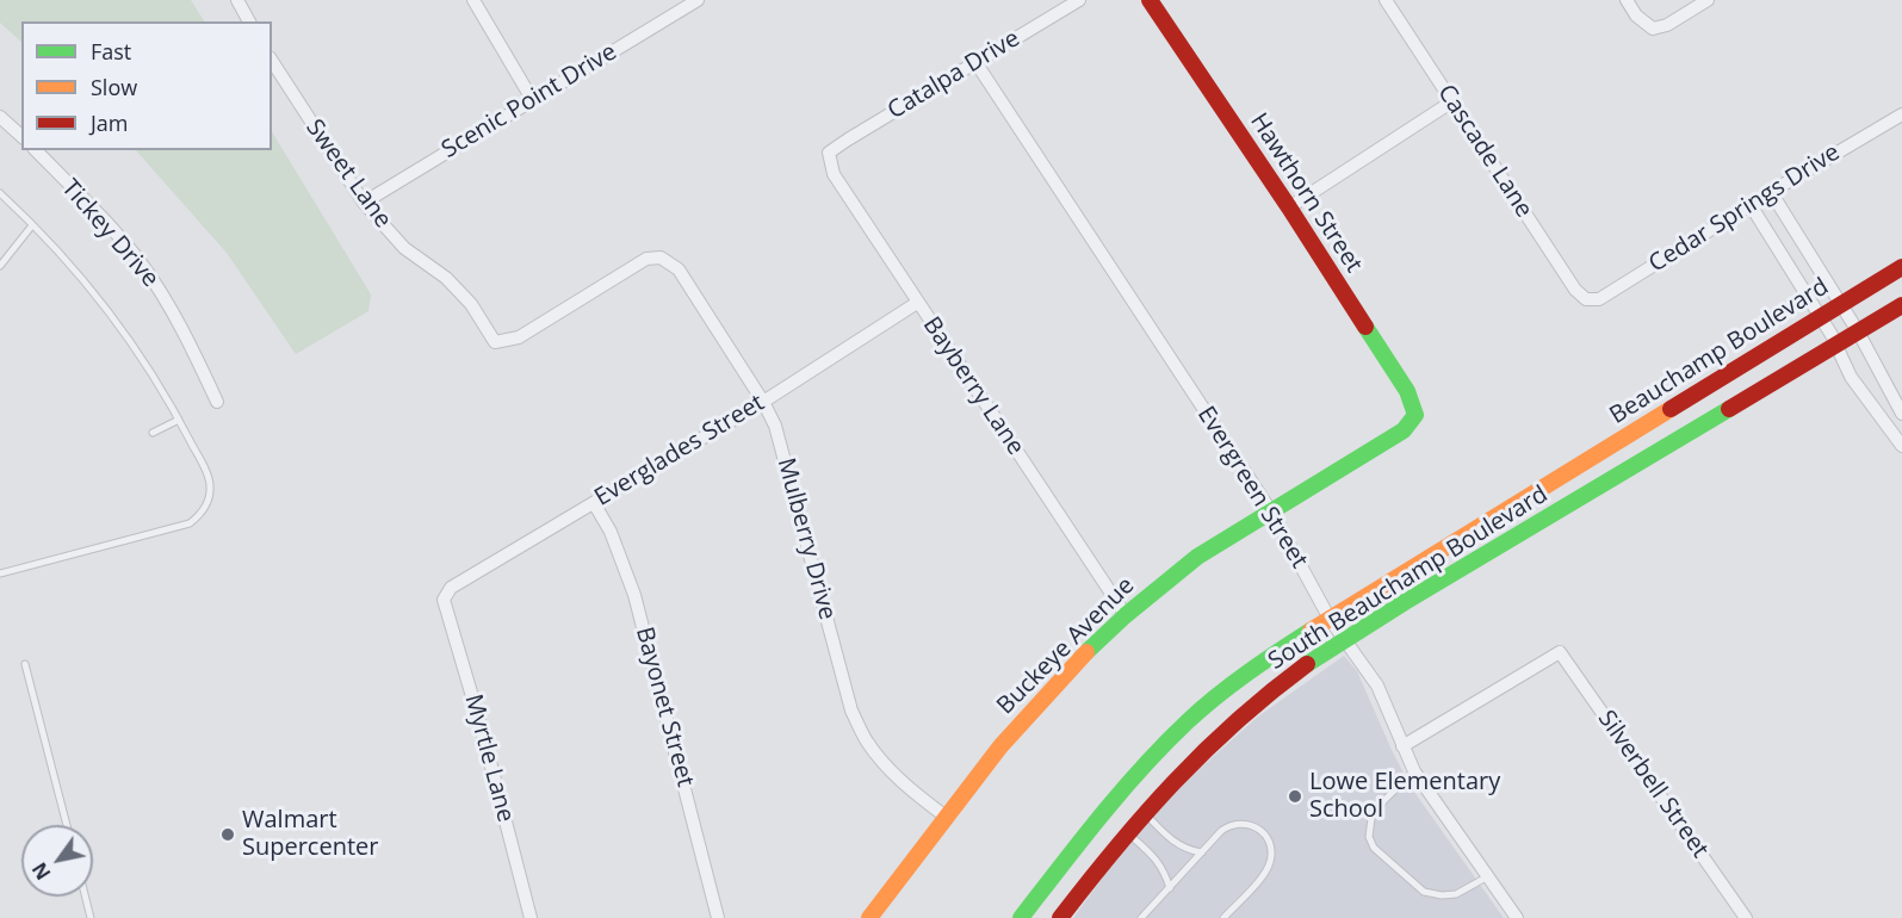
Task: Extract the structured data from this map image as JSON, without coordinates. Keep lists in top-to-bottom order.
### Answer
{
  "streets": {
    "street": [
      "Catalpa Drive",
      "Scenic Point Drive",
      "Cascade Lane",
      "Sweet Lane",
      "Hawthorn Street",
      "Cedar Springs Drive",
      "Tickey Drive",
      "Beauchamp Boulevard",
      "Bayberry Lane",
      "Everglades Street",
      "Evergreen Street",
      "Mulberry Drive",
      "South Beauchamp Boulevard",
      "Buckeye Avenue",
      "Bayonet Street",
      "Myrtle Lane",
      "Silverbell Street"
    ]
  },
  "crossings": [
    ["Catalpa Drive", "Bayberry Lane"],
    ["Catalpa Drive", "Evergreen Street"],
    ["Scenic Point Drive", "Sweet Lane"],
    ["Cascade Lane", "Cedar Springs Drive"],
    ["Sweet Lane", "Mulberry Drive"],
    ["Hawthorn Street", "Buckeye Avenue"],
    ["Beauchamp Boulevard", "South Beauchamp Boulevard"],
    ["Bayberry Lane", "Everglades Street"],
    ["Bayberry Lane", "Buckeye Avenue"],
    ["Everglades Street", "Mulberry Drive"],
    ["Everglades Street", "Bayonet Street"],
    ["Everglades Street", "Myrtle Lane"],
    ["Evergreen Street", "South Beauchamp Boulevard"],
    ["Evergreen Street", "Buckeye Avenue"],
    ["Evergreen Street", "Silverbell Street"],
    ["Mulberry Drive", "Buckeye Avenue"]
  ],
  "places": ["Lowe Elementary School", "Walmart Supercenter"],
  "legend": ["Fast", "Slow", "Jam"],
  "north": "bottom left"
}
